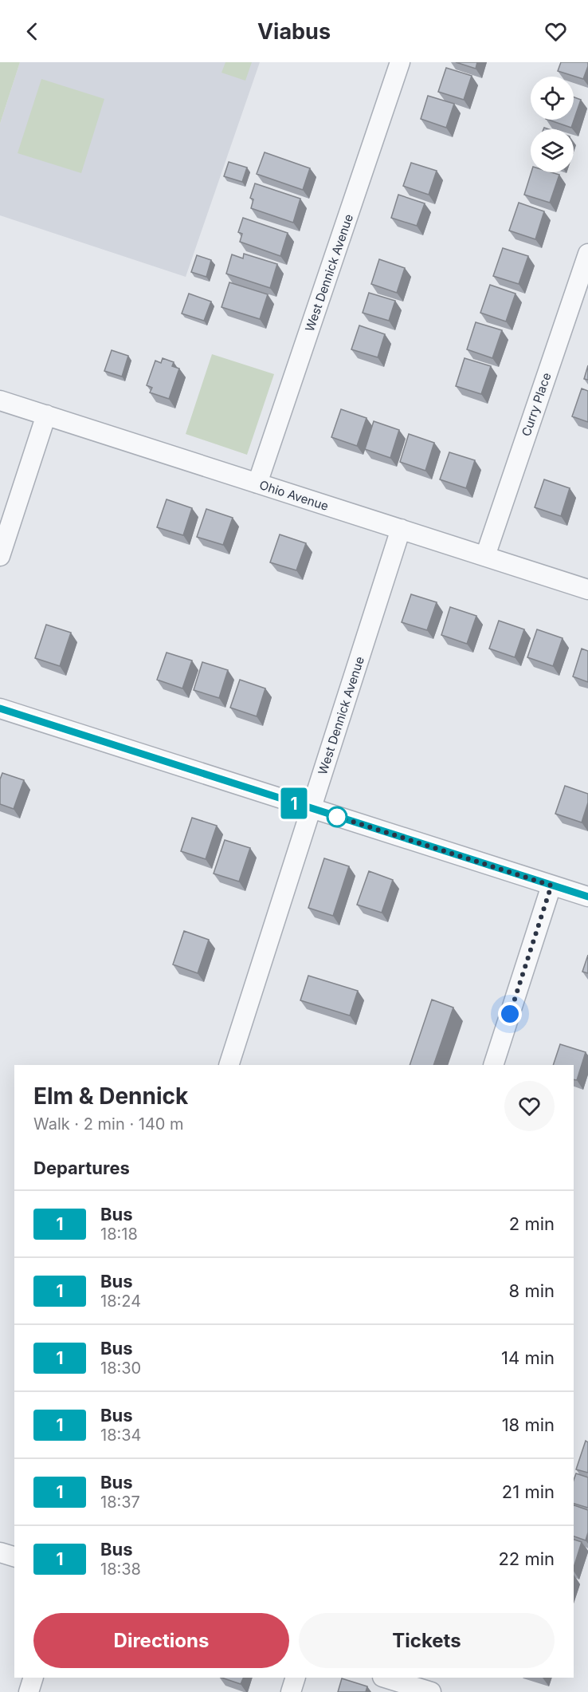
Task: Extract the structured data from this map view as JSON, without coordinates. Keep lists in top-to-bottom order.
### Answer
{
  "streets": {
    "street": ["West Dennick Avenue", "Curry Place", "Ohio Avenue"]
  },
  "crossings": [
    ["West Dennick Avenue", "Ohio Avenue"],
    ["Curry Place", "Ohio Avenue"]
  ],
  "lines": ["bus line 1"],
  "page": {
    "header": "Viabus",
    "on_map": "1",
    "heading": [
      ["Elm & Dennick", "Walk · 2 min · 140 m"],
      "Departures"
    ],
    "list": [
      {
        "mark": "1",
        "name": "Bus",
        "note": "18:18",
        "value": "2 min"
      },
      {
        "mark": "1",
        "name": "Bus",
        "note": "18:24",
        "value": "8 min"
      },
      {
        "mark": "1",
        "name": "Bus",
        "note": "18:30",
        "value": "14 min"
      },
      {
        "mark": "1",
        "name": "Bus",
        "note": "18:34",
        "value": "18 min"
      },
      {
        "mark": "1",
        "name": "Bus",
        "note": "18:37",
        "value": "21 min"
      },
      {
        "mark": "1",
        "name": "Bus",
        "note": "18:38",
        "value": "22 min"
      }
    ],
    "buttons": ["Directions", "Tickets"]
  }
}
